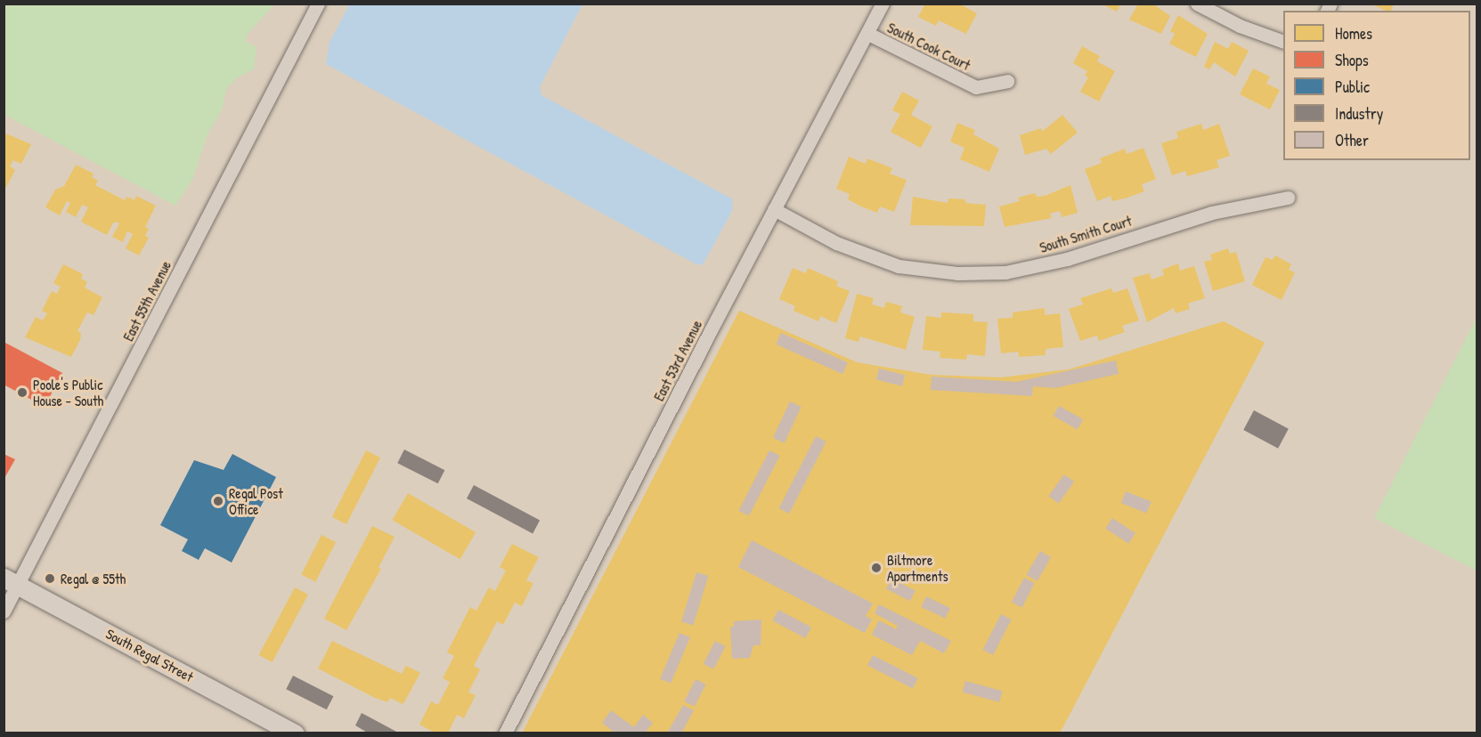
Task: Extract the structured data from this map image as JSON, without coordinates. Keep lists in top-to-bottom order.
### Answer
{
  "streets": {
    "main road": ["South Regal Street"],
    "street": [
      "South Cook Court",
      "South Smith Court",
      "East 55th Avenue",
      "East 53rd Avenue"
    ]
  },
  "crossings": [
    ["South Cook Court", "East 53rd Avenue"],
    ["South Smith Court", "East 53rd Avenue"],
    ["East 55th Avenue", "South Regal Street"]
  ],
  "places": [
    "Poole's Public House - South",
    "Regal Post Office",
    "Biltmore Apartments",
    "Regal @ 55th"
  ],
  "legend": [
    "Homes",
    "Shops",
    "Public",
    "Industry",
    "Other"
  ]
}
